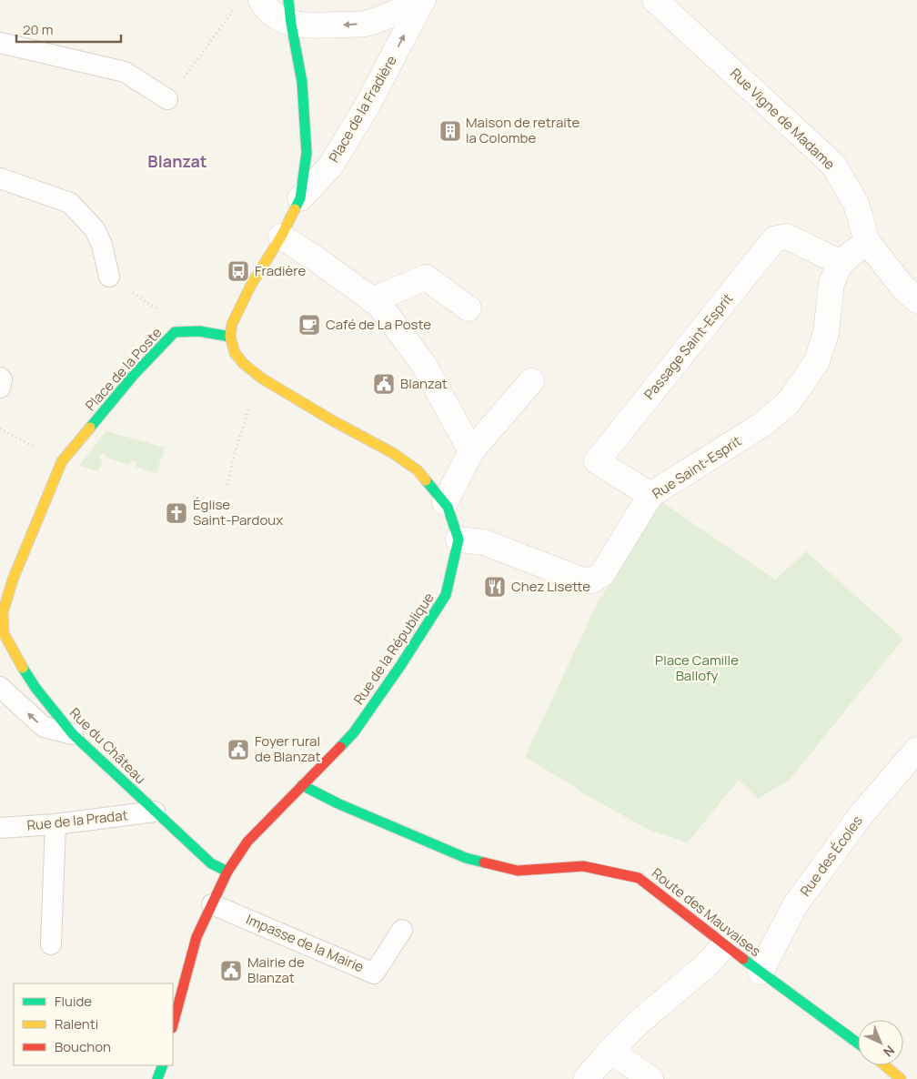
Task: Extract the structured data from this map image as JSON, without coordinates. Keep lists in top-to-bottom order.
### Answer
{
  "streets": {
    "street": [
      "Place de la Fradière",
      "Rue Vigne de Madame",
      "Passage Saint-Esprit",
      "Place de la Poste",
      "Rue Saint-Esprit",
      "Rue de la République",
      "Rue du Château",
      "Rue des Écoles",
      "Route des Mauvaises"
    ],
    "lane": ["Rue de la Pradat", "Impasse de la Mairie"]
  },
  "crossings": [
    ["Rue Vigne de Madame", "Rue Saint-Esprit"],
    ["Passage Saint-Esprit", "Rue Saint-Esprit"],
    ["Place de la Poste", "Rue du Château"],
    ["Rue Saint-Esprit", "Rue de la République"],
    ["Rue de la République", "Rue du Château"],
    ["Rue de la République", "Route des Mauvaises"],
    ["Rue de la République", "Impasse de la Mairie"],
    ["Rue du Château", "Rue de la Pradat"],
    ["Rue des Écoles", "Route des Mauvaises"]
  ],
  "districts": ["Blanzat"],
  "parks": ["Place Camille Ballofy"],
  "places": {
    "building": ["Maison de retraite la Colombe"],
    "bus stop": ["Fradière"],
    "cafe": ["Café de La Poste"],
    "public building": ["Blanzat", "Foyer rural de Blanzat", "Mairie de Blanzat"],
    "church": ["Église Saint-Pardoux"],
    "restaurant": ["Chez Lisette"]
  },
  "legend": ["Fluide", "Ralenti", "Bouchon"],
  "scale_bar": "20 m",
  "north": "bottom right"
}
